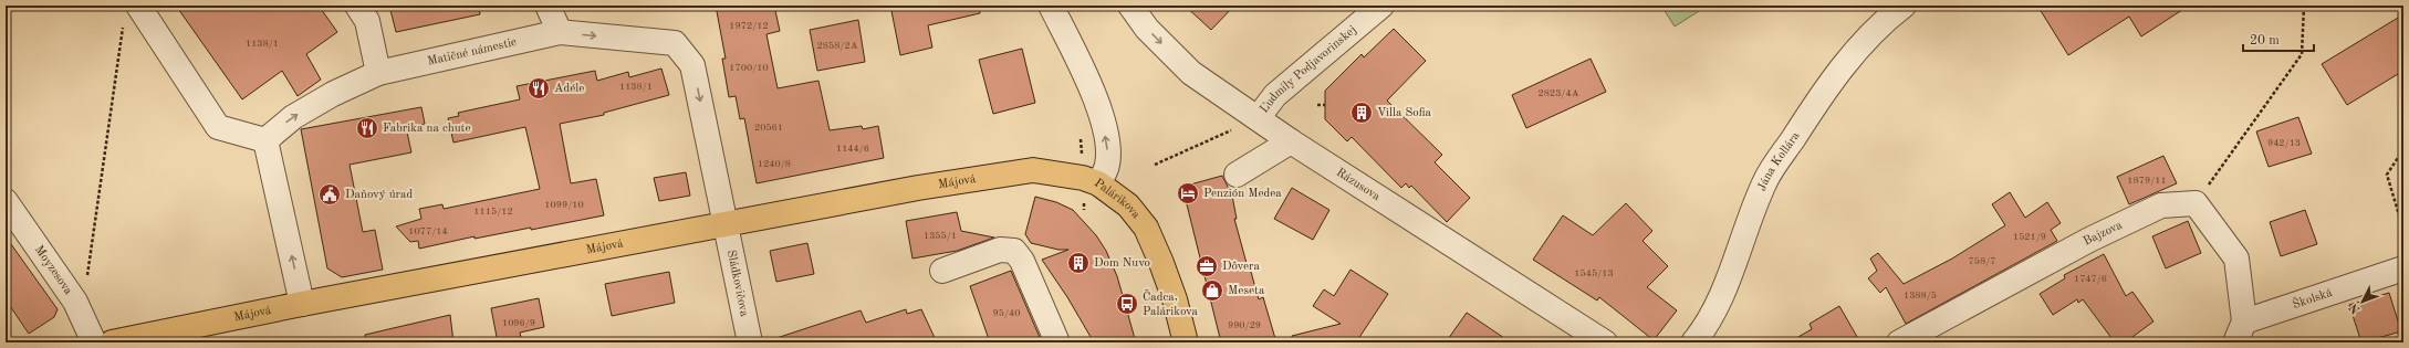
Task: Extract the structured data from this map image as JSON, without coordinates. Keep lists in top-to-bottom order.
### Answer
{
  "streets": {
    "main road": ["Májová", "Palárikova"],
    "street": [
      "Matičné námestie",
      "Ľudmily Podjavorinskej",
      "Jána Kollára",
      "Rázusova",
      "Bajzova",
      "Moyzesova",
      "Sládkovičova",
      "Školská"
    ]
  },
  "crossings": [
    ["Matičné námestie", "Májová"],
    ["Matičné námestie", "Sládkovičova"],
    ["Ľudmily Podjavorinskej", "Rázusova"],
    ["Májová", "Palárikova"],
    ["Májová", "Sládkovičova"]
  ],
  "one_way": ["Palárikova"],
  "places": {
    "restaurant": ["Adéle", "Fabrika na chute"],
    "building": ["Villa Sofia", "Dom Nuvo"],
    "hotel": ["Penzión Medea"],
    "public building": ["Daňový úrad"],
    "office": ["Dôvera"],
    "shop": ["Meseta"],
    "bus stop": ["Čadca, Palárikova"]
  },
  "house_numbers": [
    "1972/12",
    "1138/1",
    "2858/2A",
    "1700/10",
    "1138/1",
    "2823/4A",
    "20561",
    "942/13",
    "1144/6",
    "1240/8",
    "1879/11",
    "1099/10",
    "1115/12",
    "1077/14",
    "1355/1",
    "1521/9",
    "758/7",
    "1545/13",
    "1747/6",
    "1388/5",
    "95/40",
    "1096/9",
    "990/29"
  ],
  "scale_bar": "20 m",
  "north": "bottom left"
}
